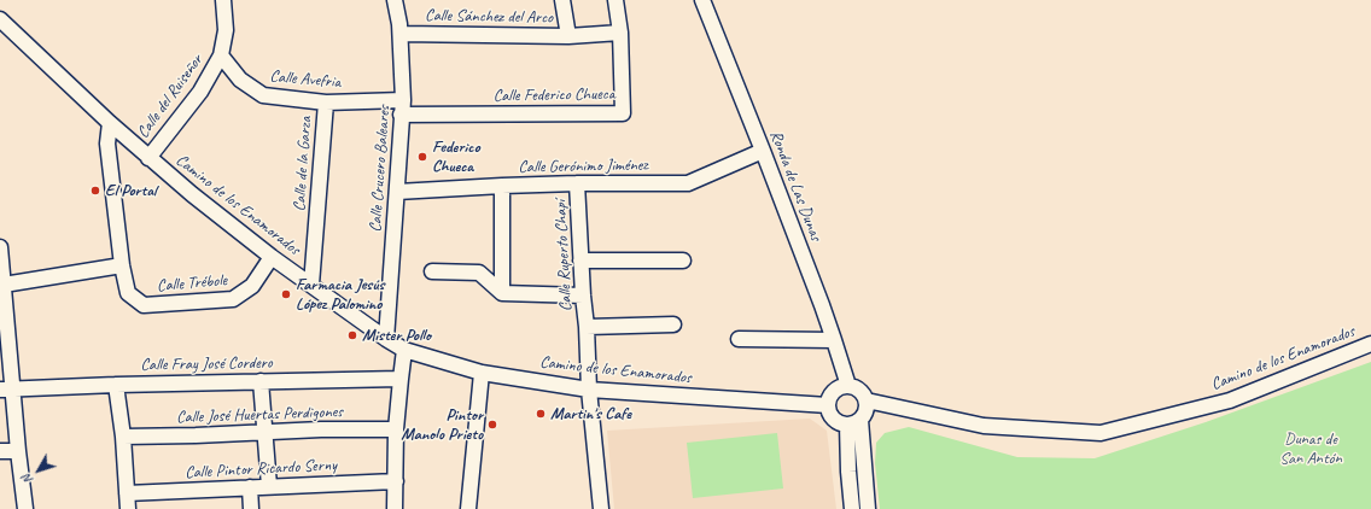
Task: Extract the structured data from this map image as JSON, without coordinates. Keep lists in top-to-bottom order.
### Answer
{
  "streets": {
    "street": [
      "Calle Sánchez del Arco",
      "Calle Avefria",
      "Calle Federico Chueca",
      "Calle del Ruiseñor",
      "Calle de la Garza",
      "Calle Gerónimo Jiménez",
      "Calle Crucero Baleares",
      "Ronda de Las Dunas",
      "Camino de los Enamorados",
      "Calle Ruperto Chapí",
      "Calle Trébole",
      "Calle Fray José Cordero",
      "Calle José Huertas Perdigones",
      "Calle Pintor Ricardo Serny"
    ]
  },
  "crossings": [
    ["Calle Sánchez del Arco", "Calle Crucero Baleares"],
    ["Calle Avefria", "Calle Federico Chueca"],
    ["Calle Avefria", "Calle del Ruiseñor"],
    ["Calle Avefria", "Calle de la Garza"],
    ["Calle Avefria", "Calle Crucero Baleares"],
    ["Calle Federico Chueca", "Calle Crucero Baleares"],
    ["Calle del Ruiseñor", "Camino de los Enamorados"],
    ["Calle de la Garza", "Camino de los Enamorados"],
    ["Calle Gerónimo Jiménez", "Calle Crucero Baleares"],
    ["Calle Gerónimo Jiménez", "Ronda de Las Dunas"],
    ["Calle Gerónimo Jiménez", "Calle Ruperto Chapí"],
    ["Calle Crucero Baleares", "Camino de los Enamorados"],
    ["Ronda de Las Dunas", "Camino de los Enamorados"],
    ["Camino de los Enamorados", "Calle Ruperto Chapí"],
    ["Camino de los Enamorados", "Calle Trébole"]
  ],
  "parks": ["Dunas de San Antón"],
  "places": [
    "Federico Chueca",
    "El Portal",
    "Farmacia Jesús López Palomino",
    "Mister Pollo",
    "Martin's Cafe",
    "Pintor Manolo Prieto"
  ],
  "north": "bottom left"
}
